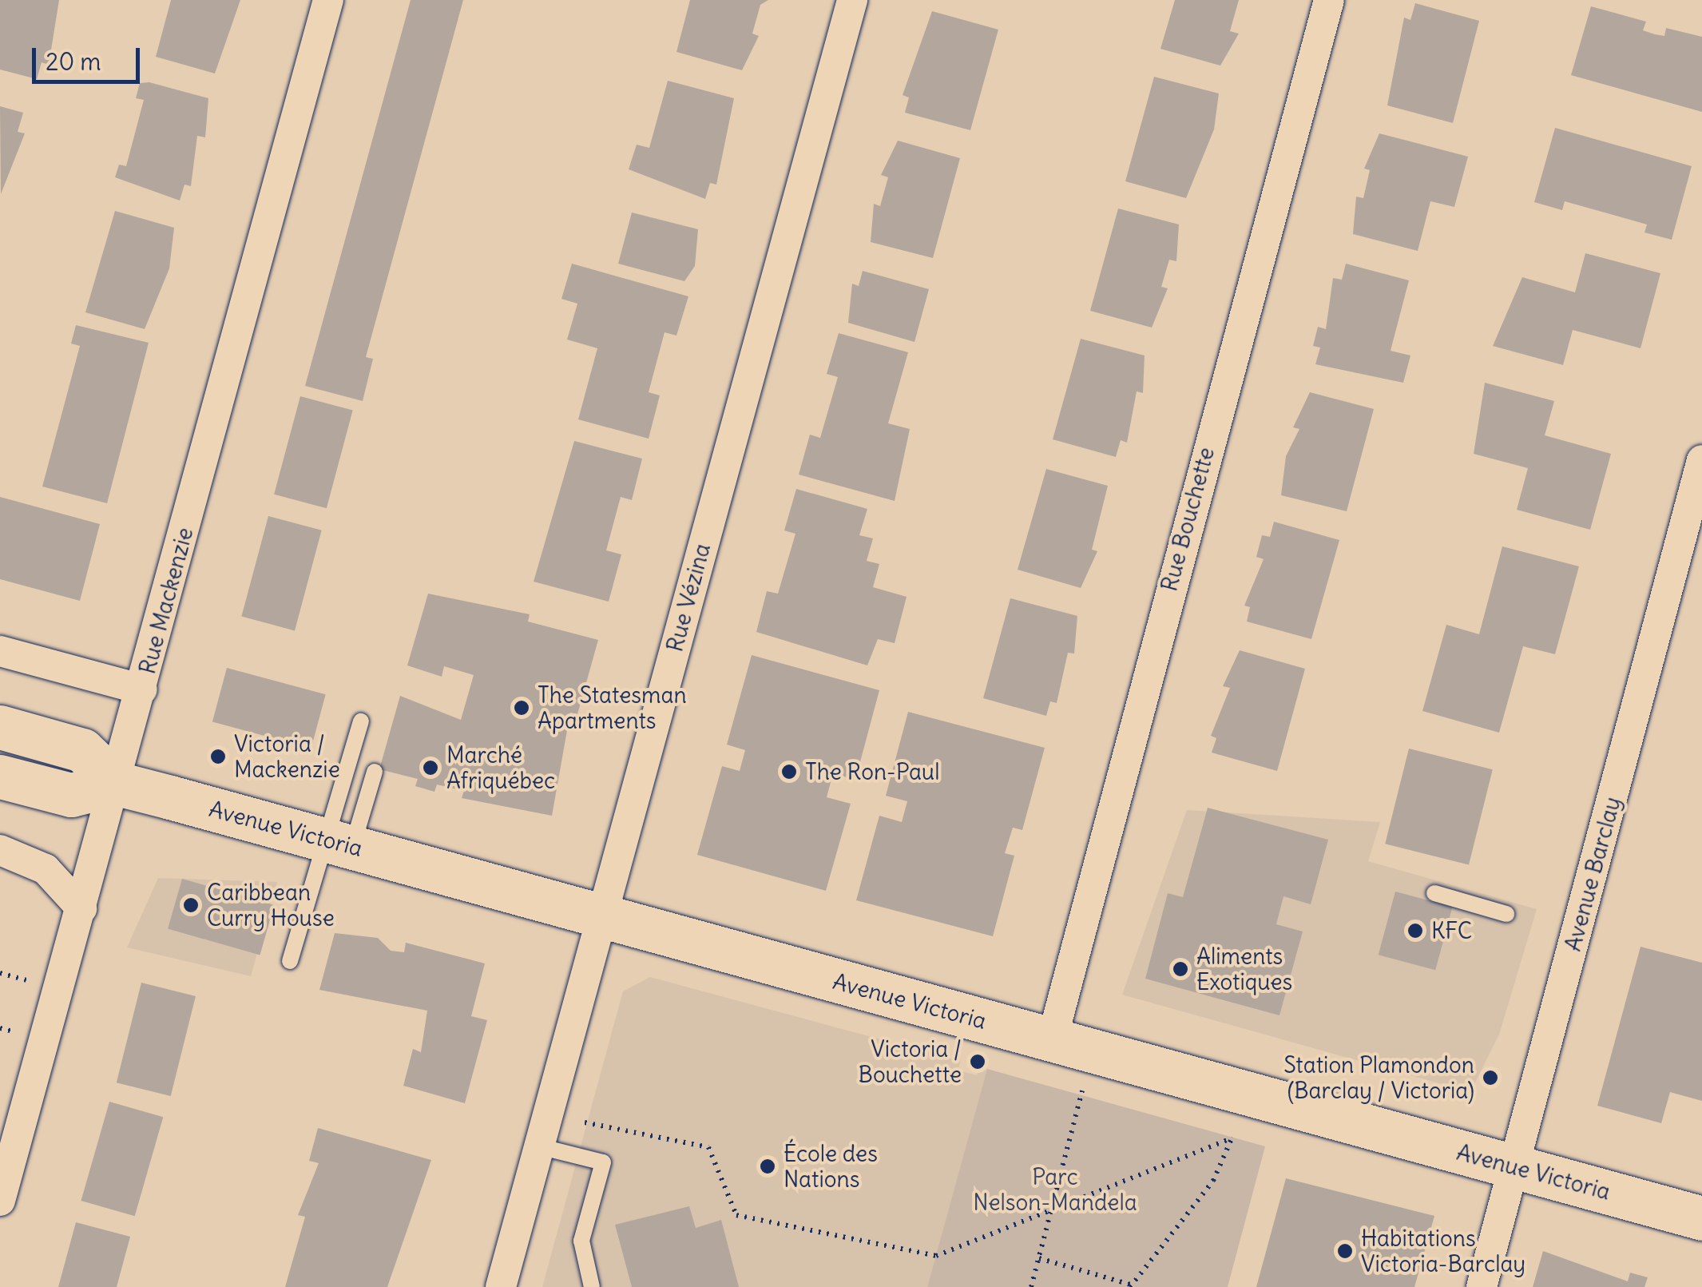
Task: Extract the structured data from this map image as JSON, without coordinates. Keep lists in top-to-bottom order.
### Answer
{
  "streets": {
    "street": [
      "Rue Bouchette",
      "Rue Vézina",
      "Rue Mackenzie",
      "Avenue Victoria",
      "Avenue Barclay"
    ]
  },
  "crossings": [
    ["Rue Bouchette", "Avenue Victoria"],
    ["Rue Vézina", "Avenue Victoria"],
    ["Rue Mackenzie", "Avenue Victoria"],
    ["Avenue Victoria", "Avenue Barclay"]
  ],
  "parks": ["Parc Nelson-Mandela"],
  "places": [
    "The Statesman Apartments",
    "Victoria / Mackenzie",
    "Marché Afriquébec",
    "The Ron-Paul",
    "Caribbean Curry House",
    "KFC",
    "Aliments Exotiques",
    "Victoria / Bouchette",
    "Station Plamondon (Barclay / Victoria)",
    "École des Nations",
    "Habitations Victoria-Barclay"
  ],
  "scale_bar": "20 m"
}
